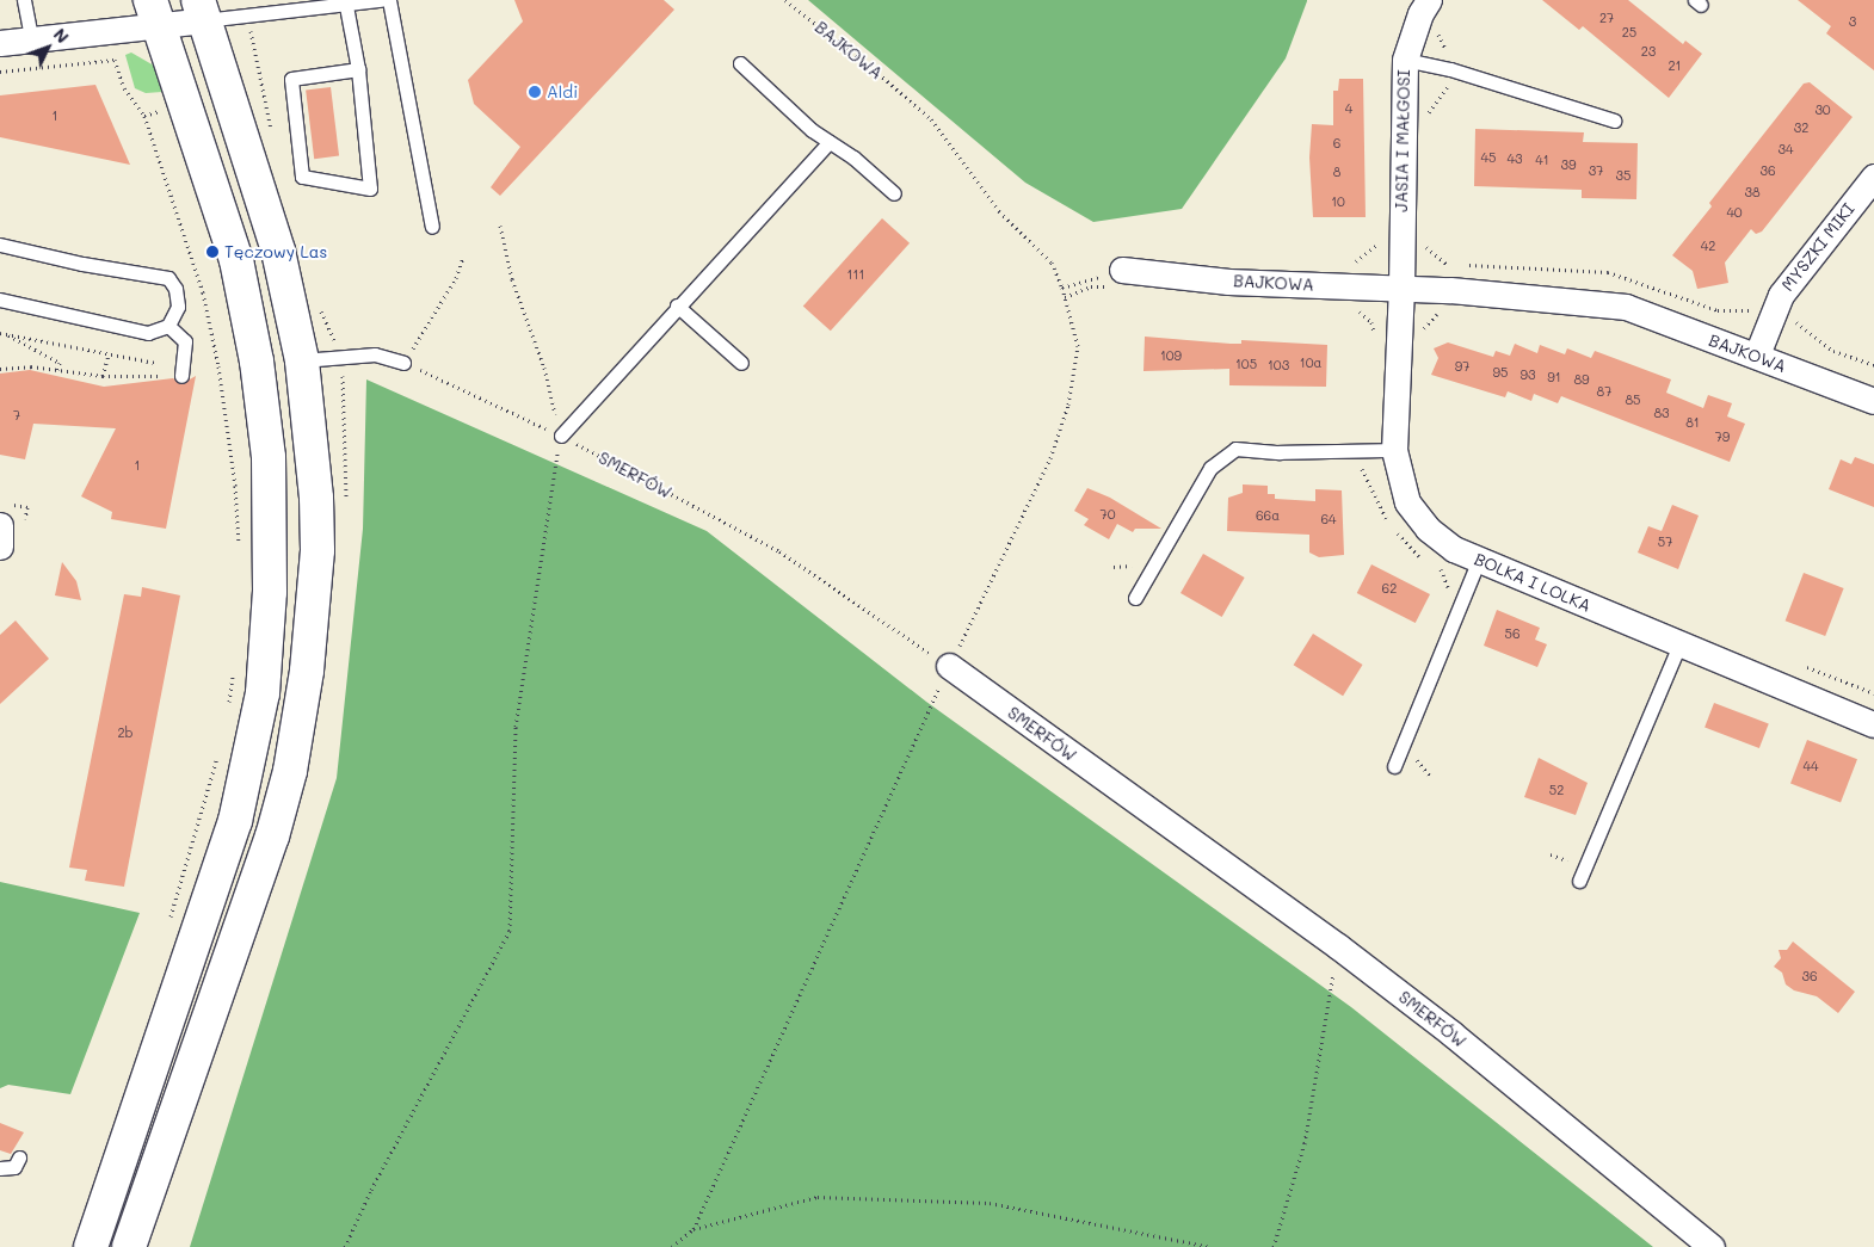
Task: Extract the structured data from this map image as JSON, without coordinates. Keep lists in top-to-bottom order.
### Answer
{
  "streets": {
    "street": [
      "BAJKOWA",
      "JASIA I MAŁGOSI",
      "MYSZKI MIKI",
      "SMERFÓW",
      "BOLKA I LOLKA"
    ]
  },
  "crossings": [
    ["BAJKOWA", "JASIA I MAŁGOSI"],
    ["BAJKOWA", "MYSZKI MIKI"],
    ["BAJKOWA", "SMERFÓW"],
    ["BAJKOWA", "BOLKA I LOLKA"],
    ["JASIA I MAŁGOSI", "BOLKA I LOLKA"]
  ],
  "places": ["Aldi", "Tęczowy Las"],
  "house_numbers": [
    "27",
    "3",
    "25",
    "23",
    "21",
    "4",
    "30",
    "1",
    "32",
    "6",
    "34",
    "45",
    "43",
    "41",
    "39",
    "37",
    "36",
    "8",
    "35",
    "38",
    "10",
    "40",
    "42",
    "111",
    "109",
    "10a",
    "105",
    "103",
    "97",
    "95",
    "93",
    "91",
    "89",
    "87",
    "85",
    "83",
    "7",
    "81",
    "79",
    "1",
    "70",
    "66a",
    "64",
    "57",
    "62",
    "56",
    "2b",
    "44",
    "52",
    "36"
  ],
  "north": "top right"
}
